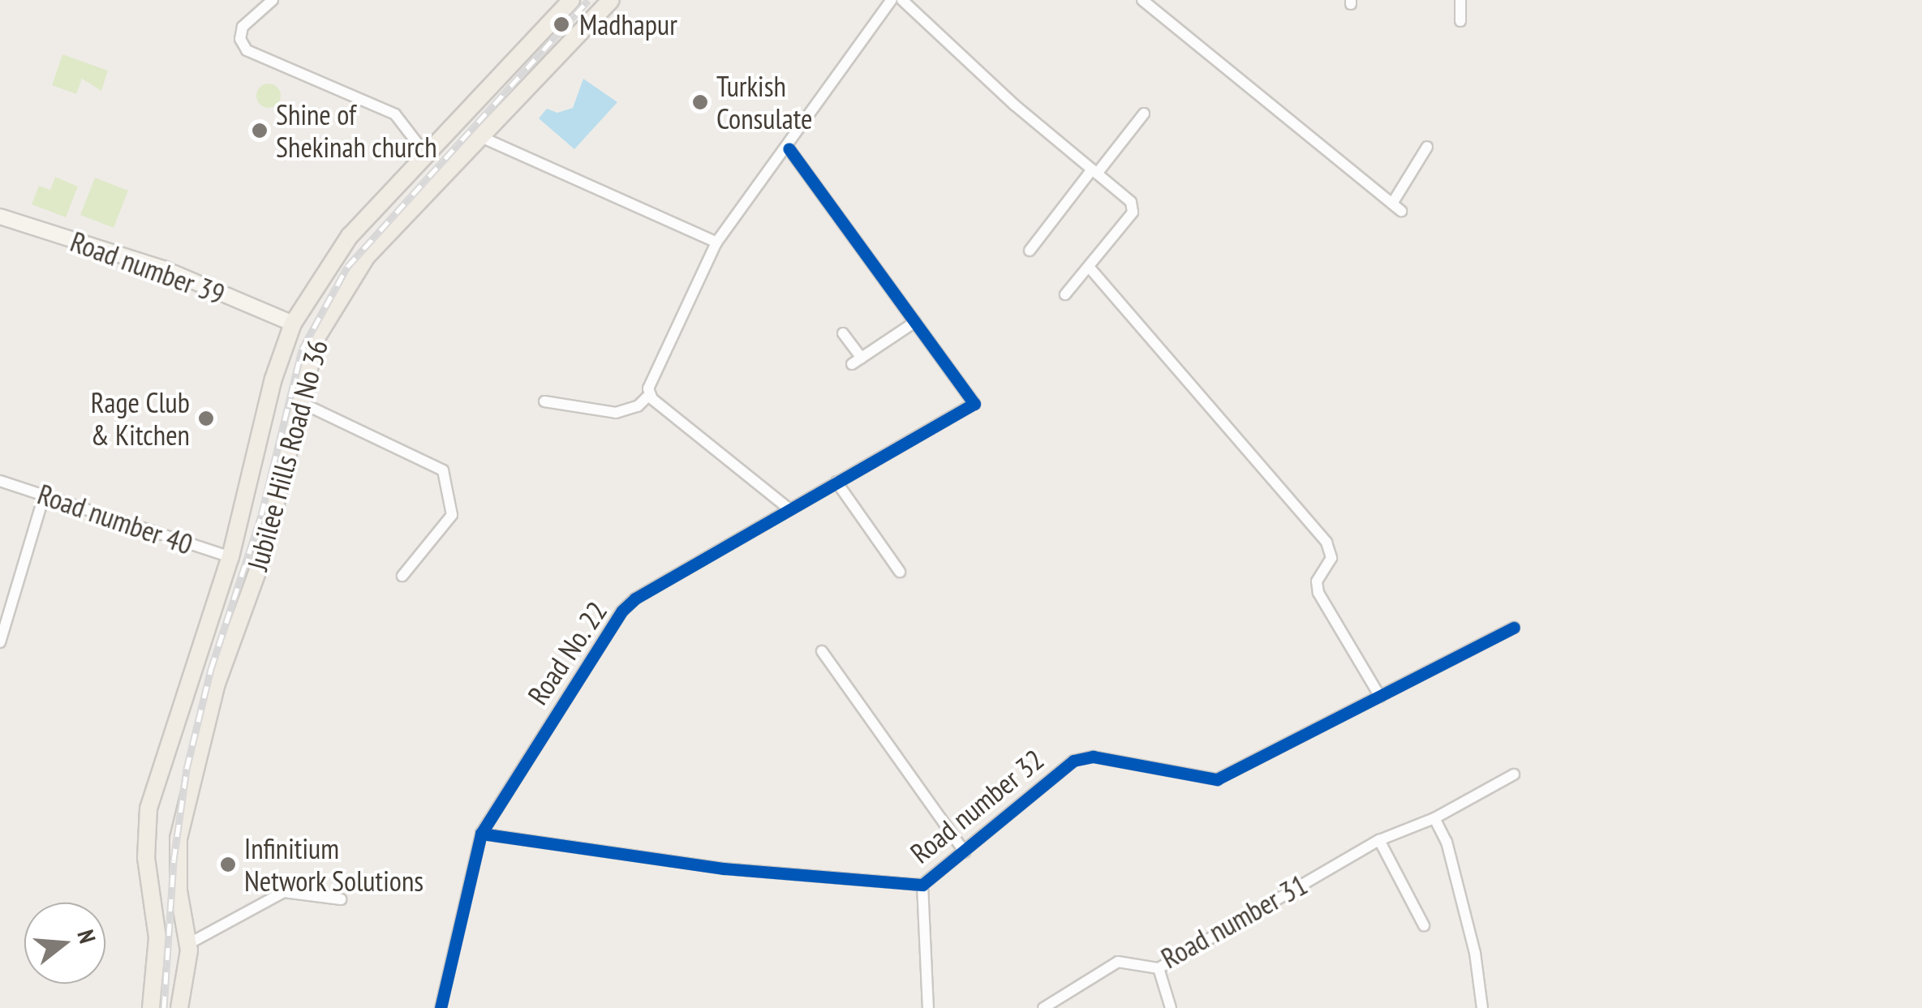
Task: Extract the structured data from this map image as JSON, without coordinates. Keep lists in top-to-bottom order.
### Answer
{
  "streets": {
    "main road": ["Jubilee Hills Road No 36"],
    "street": [
      "Road number 39",
      "Road number 40",
      "Road No. 22",
      "Road number 32",
      "Road number 31"
    ]
  },
  "crossings": [
    ["Road number 39", "Jubilee Hills Road No 36"],
    ["Jubilee Hills Road No 36", "Road number 40"],
    ["Road No. 22", "Road number 32"]
  ],
  "places": [
    "Madhapur",
    "Turkish Consulate",
    "Shine of Shekinah church",
    "Rage Club & Kitchen",
    "Infinitium Network Solutions"
  ],
  "north": "right"
}
